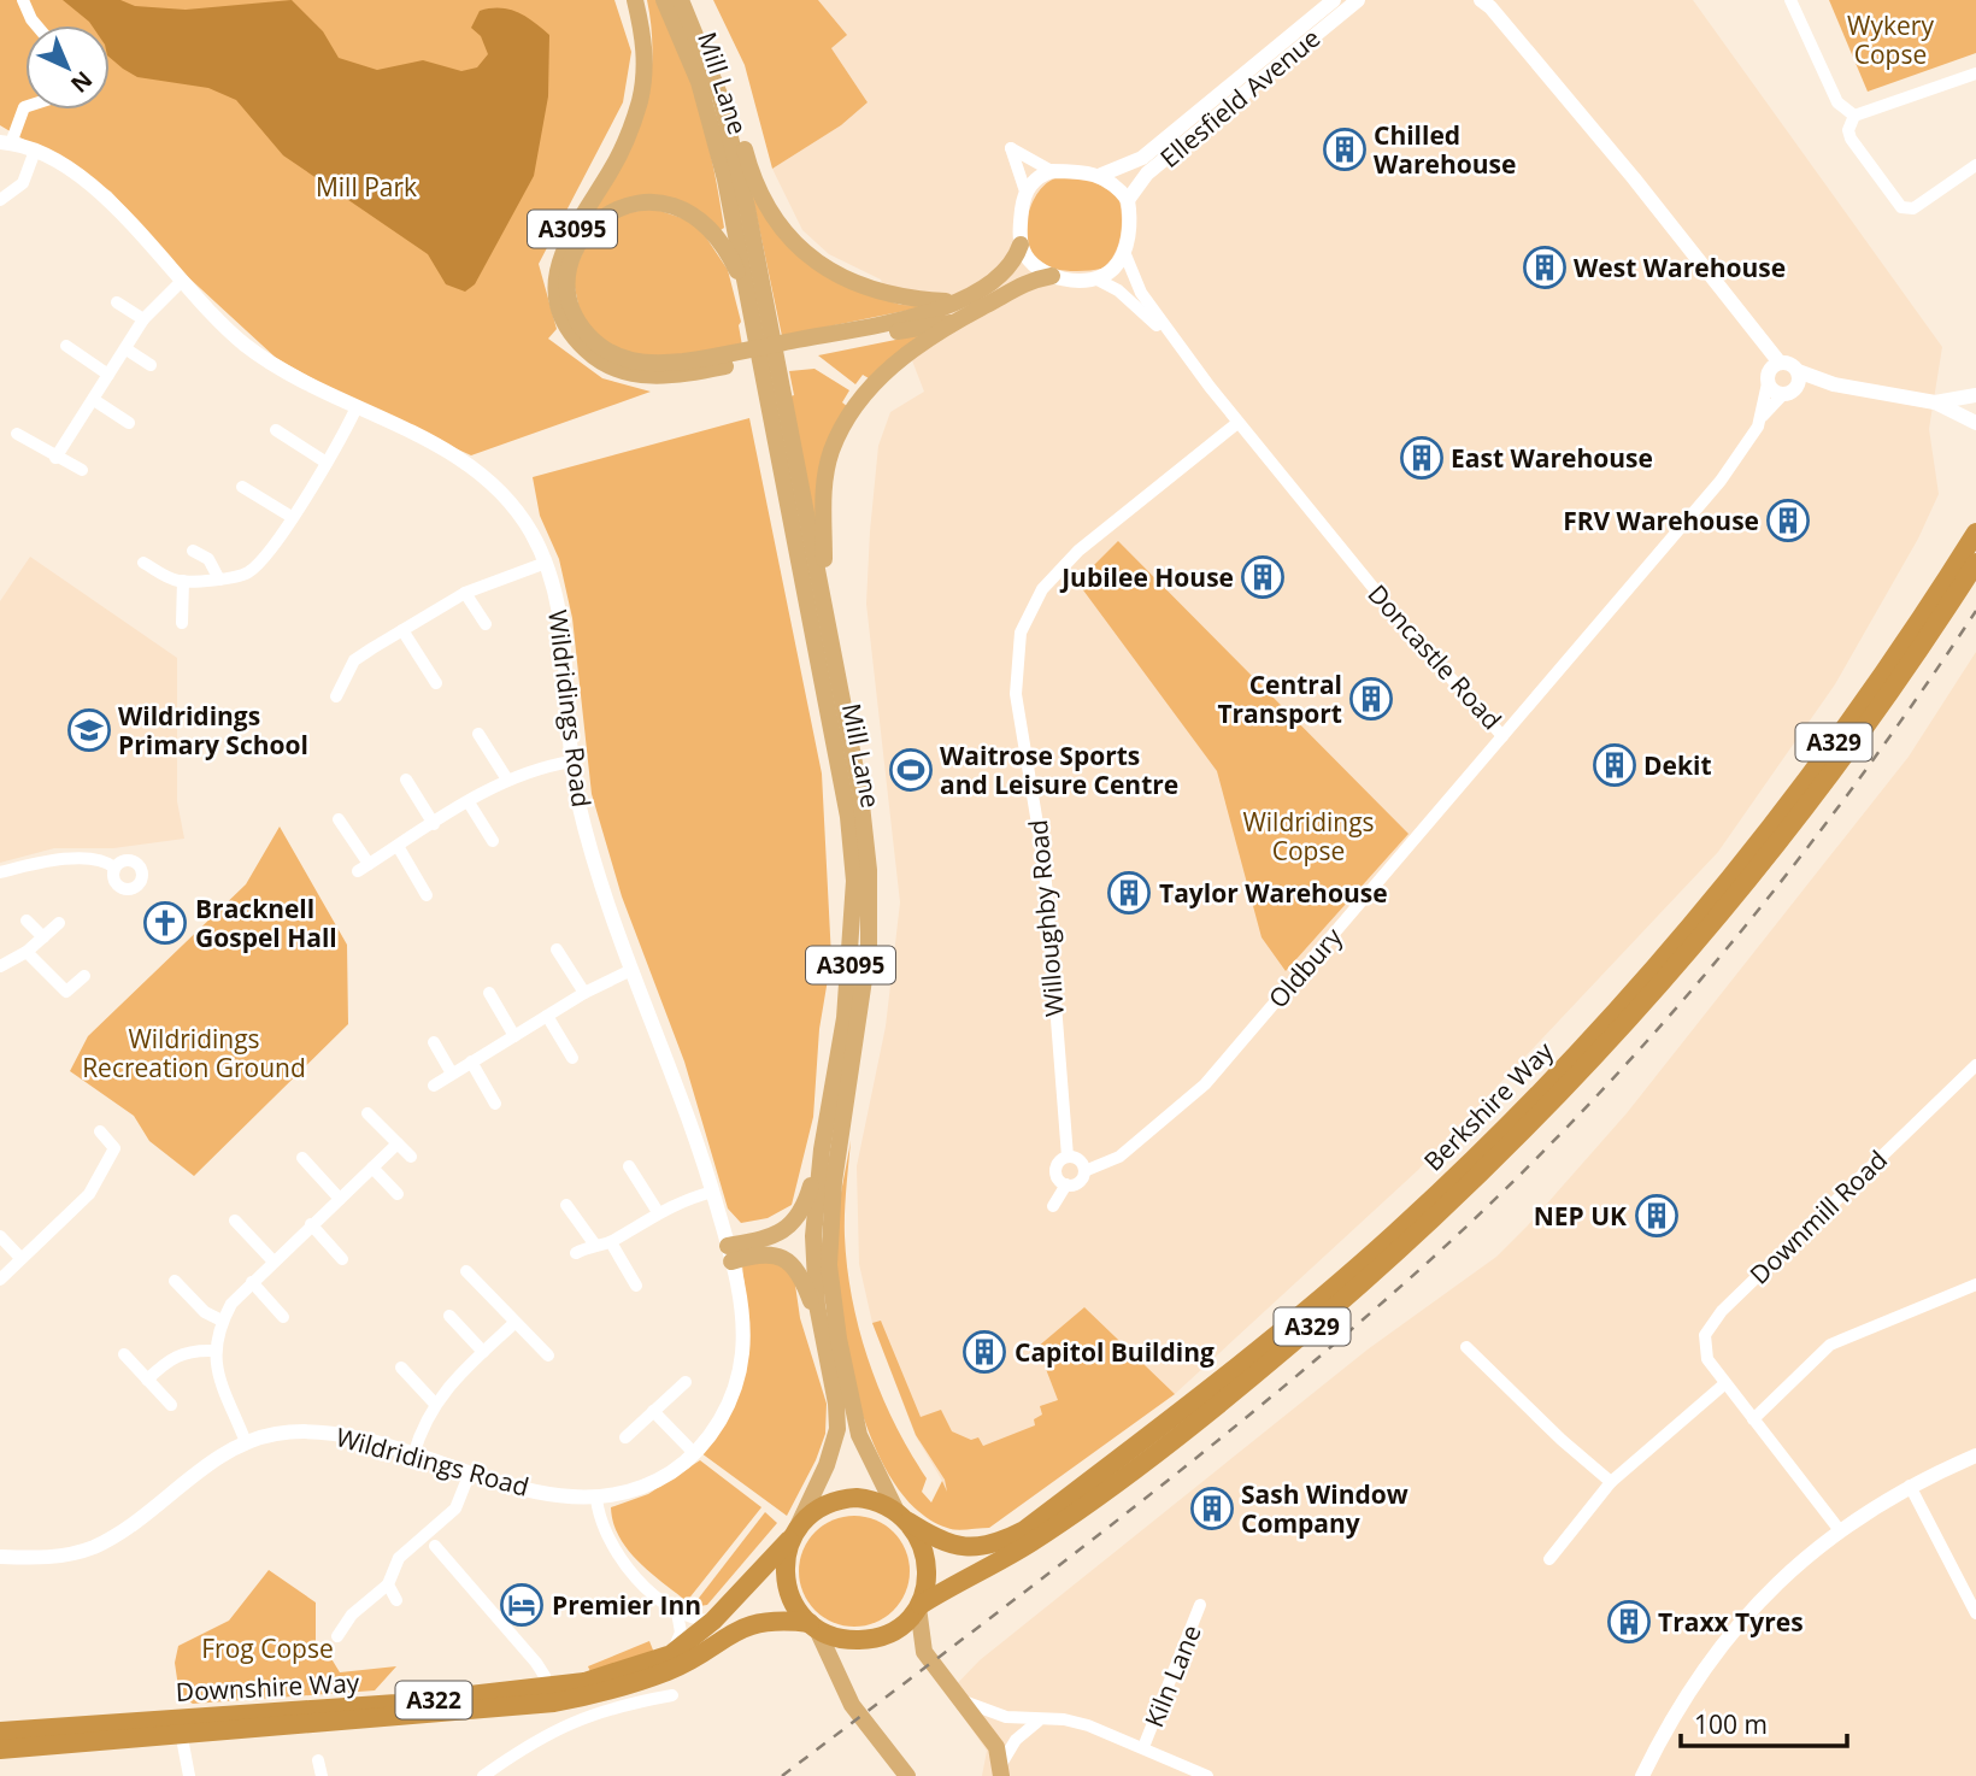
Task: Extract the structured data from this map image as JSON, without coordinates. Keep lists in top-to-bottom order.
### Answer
{
  "streets": {
    "highway": [
      "A329",
      "Berkshire Way",
      "Downshire Way",
      "A322"
    ],
    "main road": ["Mill Lane", "A3095"],
    "street": [
      "Ellesfield Avenue",
      "Doncastle Road",
      "Wildridings Road",
      "Willoughby Road",
      "Oldbury",
      "Downmill Road",
      "Kiln Lane"
    ]
  },
  "crossings": [
    ["Mill Lane", "A3095"],
    ["Mill Lane", "Berkshire Way"],
    ["Mill Lane", "Downshire Way"],
    ["Ellesfield Avenue", "A3095"],
    ["Ellesfield Avenue", "Doncastle Road"],
    ["A3095", "Doncastle Road"],
    ["Doncastle Road", "Willoughby Road"],
    ["Doncastle Road", "Oldbury"],
    ["Willoughby Road", "Oldbury"],
    ["Berkshire Way", "Downshire Way"]
  ],
  "parks": [
    "Wykery Copse",
    "Mill Park",
    "Wildridings Copse",
    "Wildridings Recreation Ground",
    "Frog Copse"
  ],
  "places": {
    "building": [
      "Chilled Warehouse",
      "West Warehouse",
      "East Warehouse",
      "FRV Warehouse",
      "Jubilee House",
      "Central Transport",
      "Dekit",
      "Taylor Warehouse",
      "NEP UK",
      "Capitol Building",
      "Sash Window Company",
      "Traxx Tyres"
    ],
    "school or university": ["Wildridings Primary School"],
    "sports": ["Waitrose Sports and Leisure Centre"],
    "church": ["Bracknell Gospel Hall"],
    "hotel": ["Premier Inn"]
  },
  "scale_bar": "100 m",
  "north": "bottom right"
}
